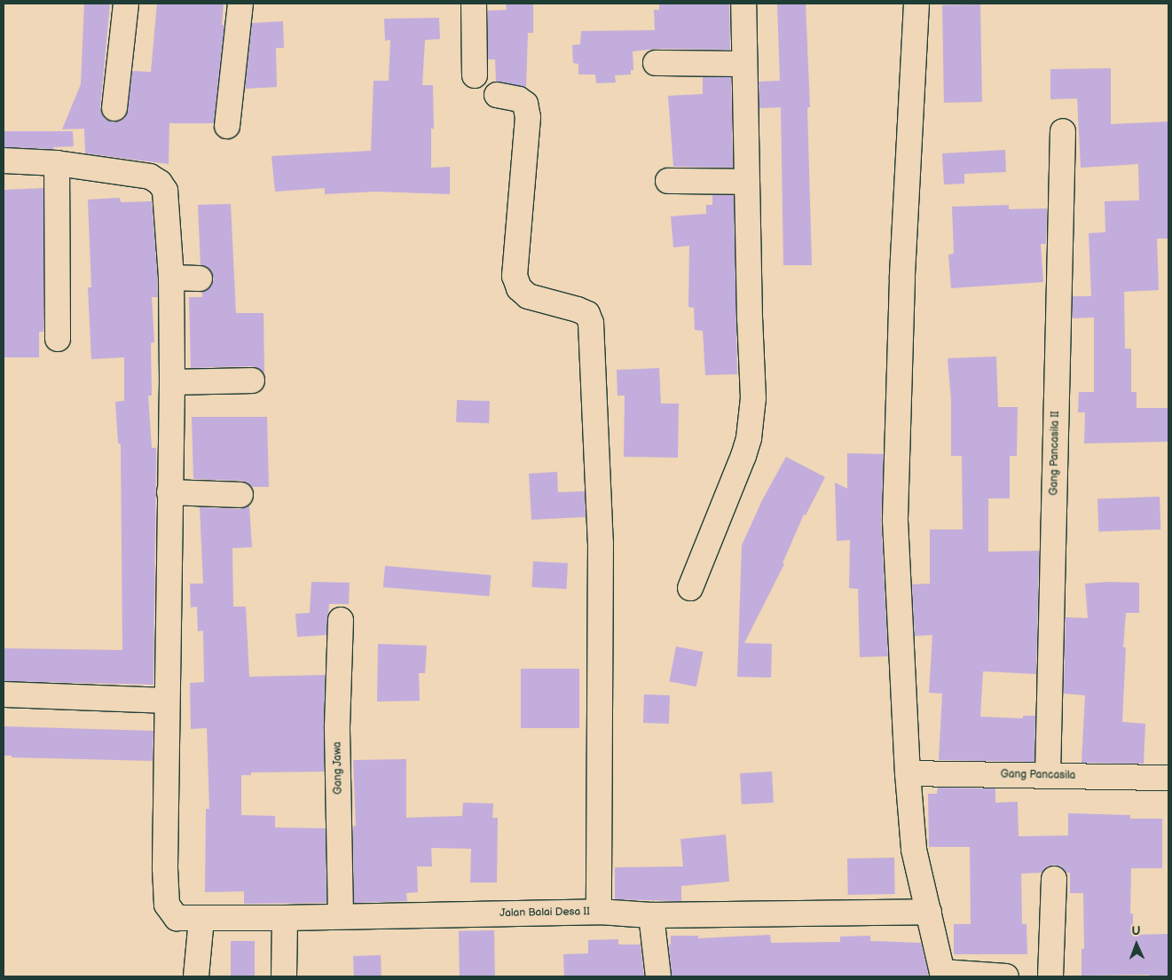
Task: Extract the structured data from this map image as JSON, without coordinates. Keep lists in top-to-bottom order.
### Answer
{
  "streets": {
    "street": [
      "Gang Pancasila II",
      "Gang Jawa",
      "Gang Pancasila",
      "Jalan Balai Desa II"
    ]
  },
  "crossings": [
    ["Gang Pancasila II", "Gang Pancasila"],
    ["Gang Jawa", "Jalan Balai Desa II"]
  ],
  "north": "top"
}
